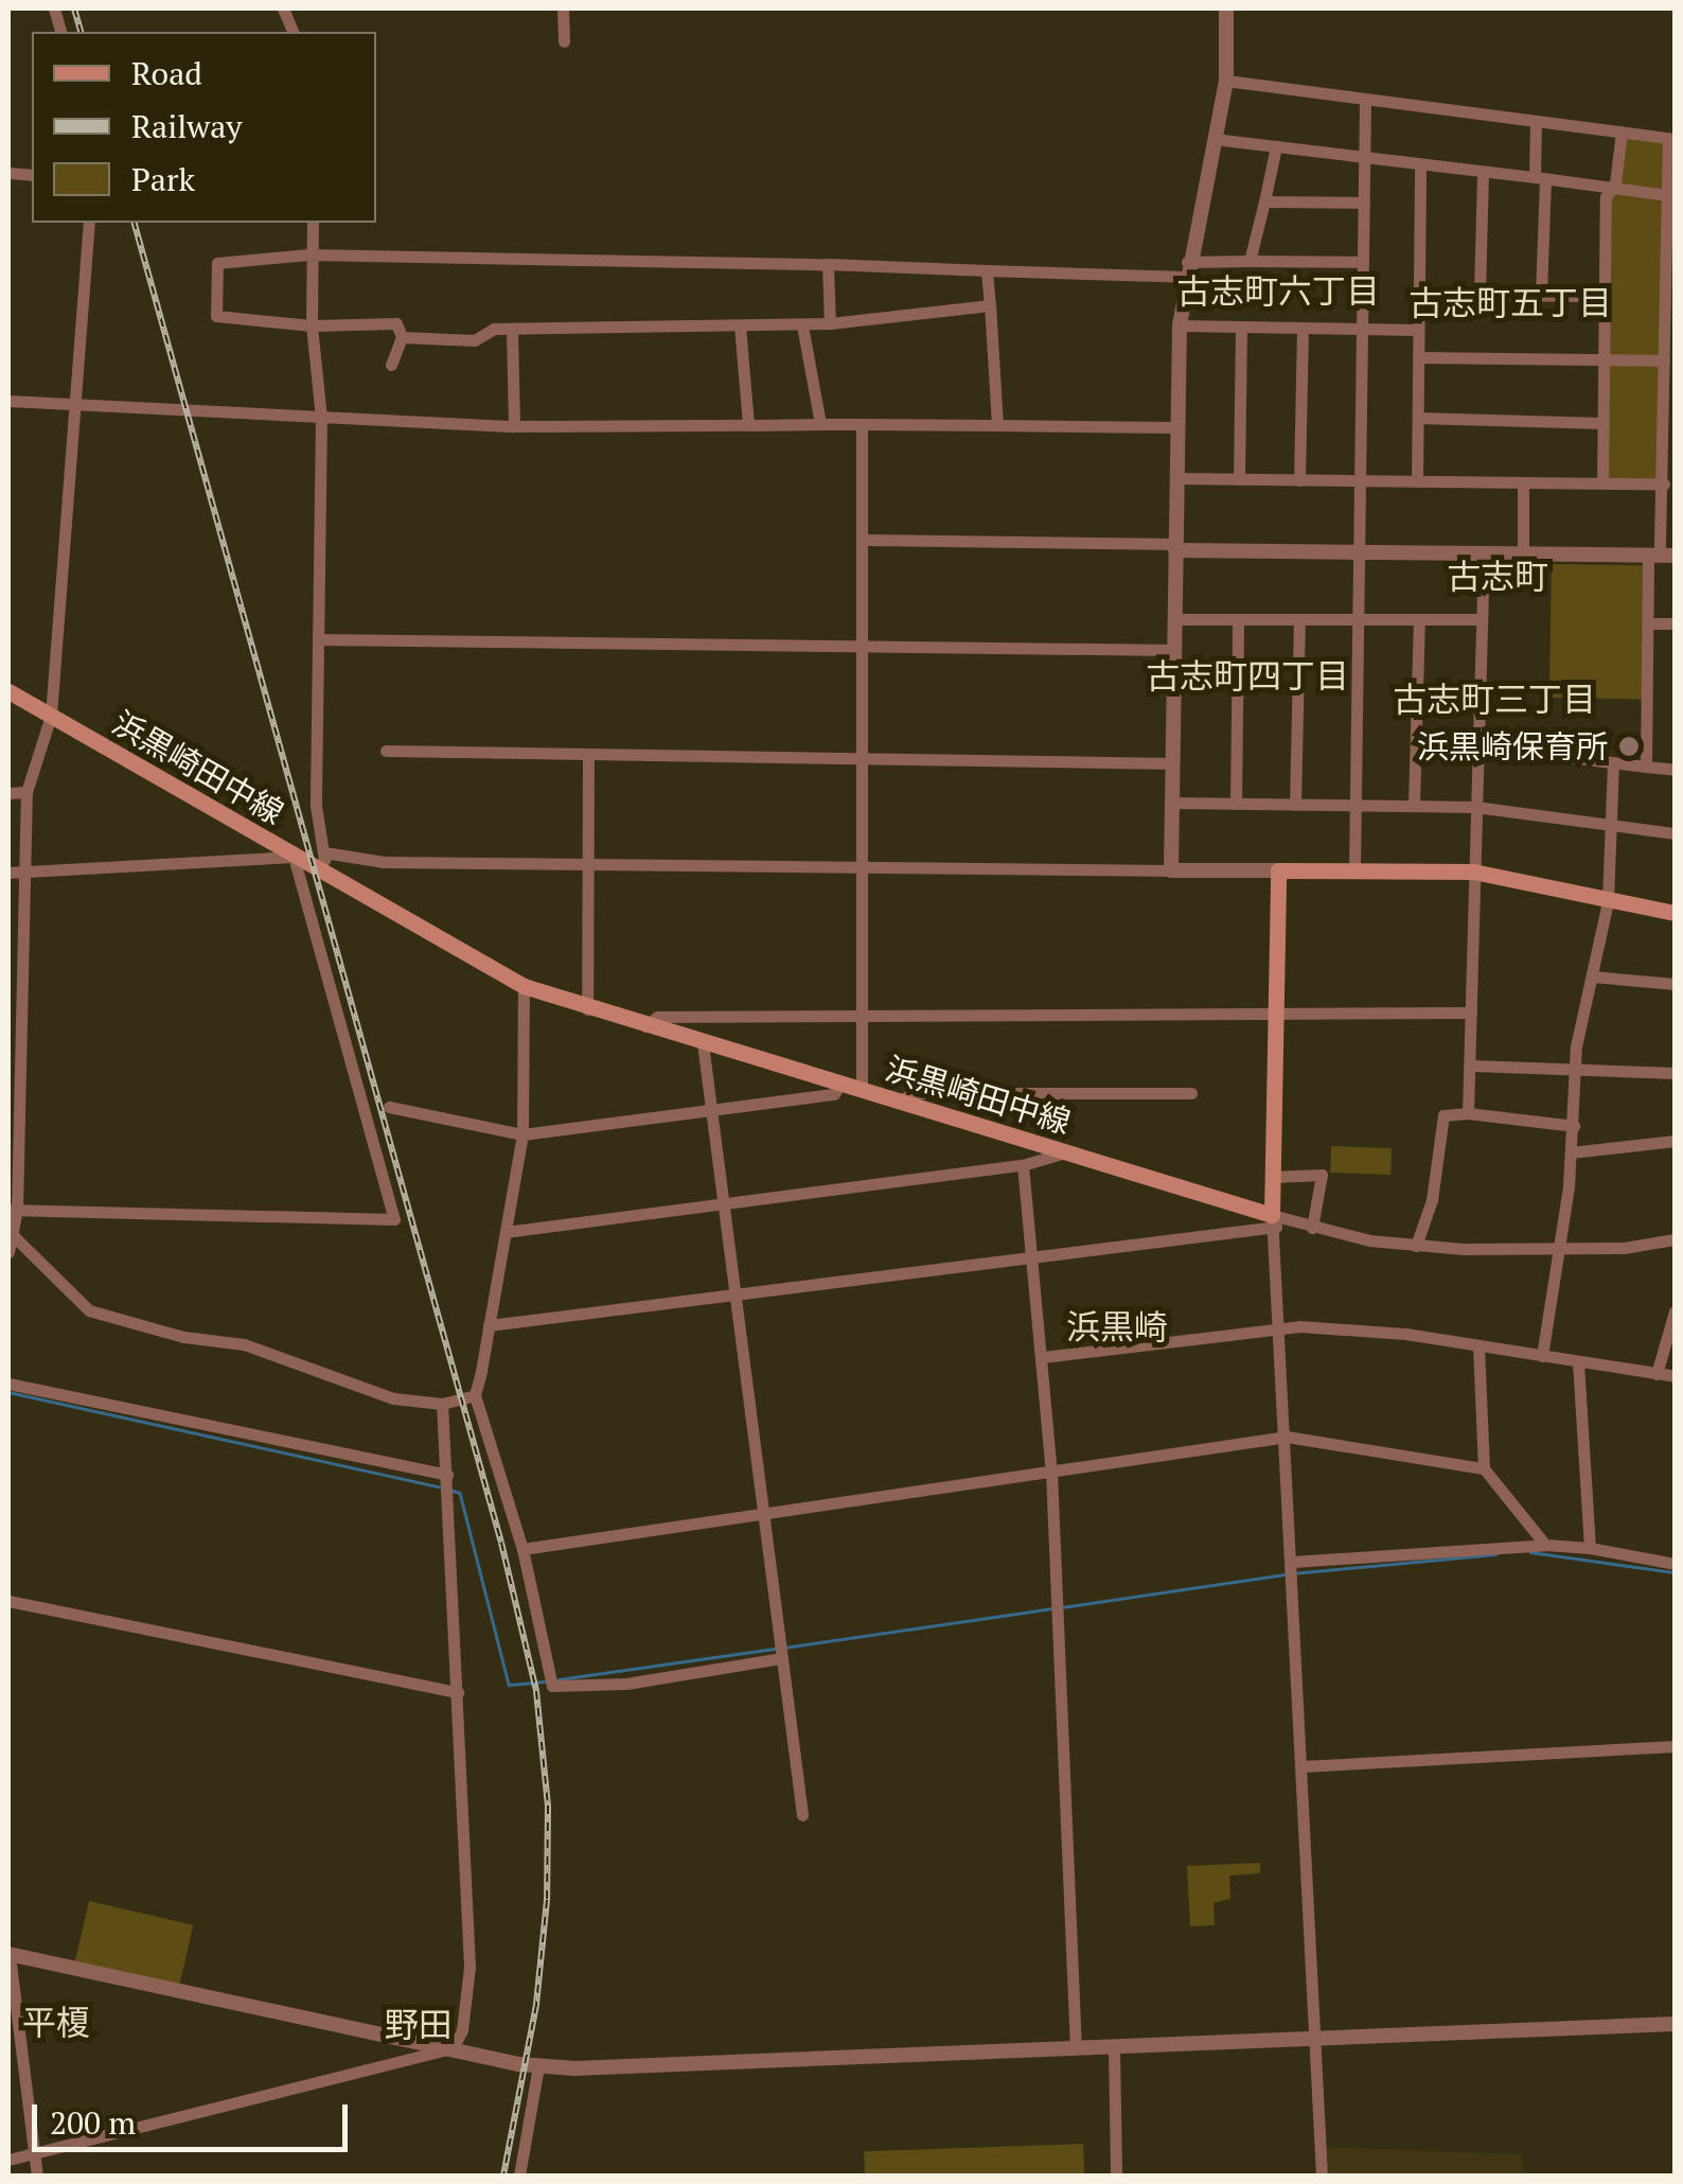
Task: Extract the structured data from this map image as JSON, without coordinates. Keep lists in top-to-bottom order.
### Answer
{
  "streets": {
    "main road": ["浜黒崎田中線"]
  },
  "districts": [
    "古志町六丁目",
    "古志町五丁目",
    "古志町",
    "古志町四丁目",
    "古志町三丁目",
    "浜黒崎",
    "平榎",
    "野田"
  ],
  "places": ["浜黒崎保育所"],
  "legend": ["Road", "Railway", "Park"],
  "scale_bar": "200 m"
}
